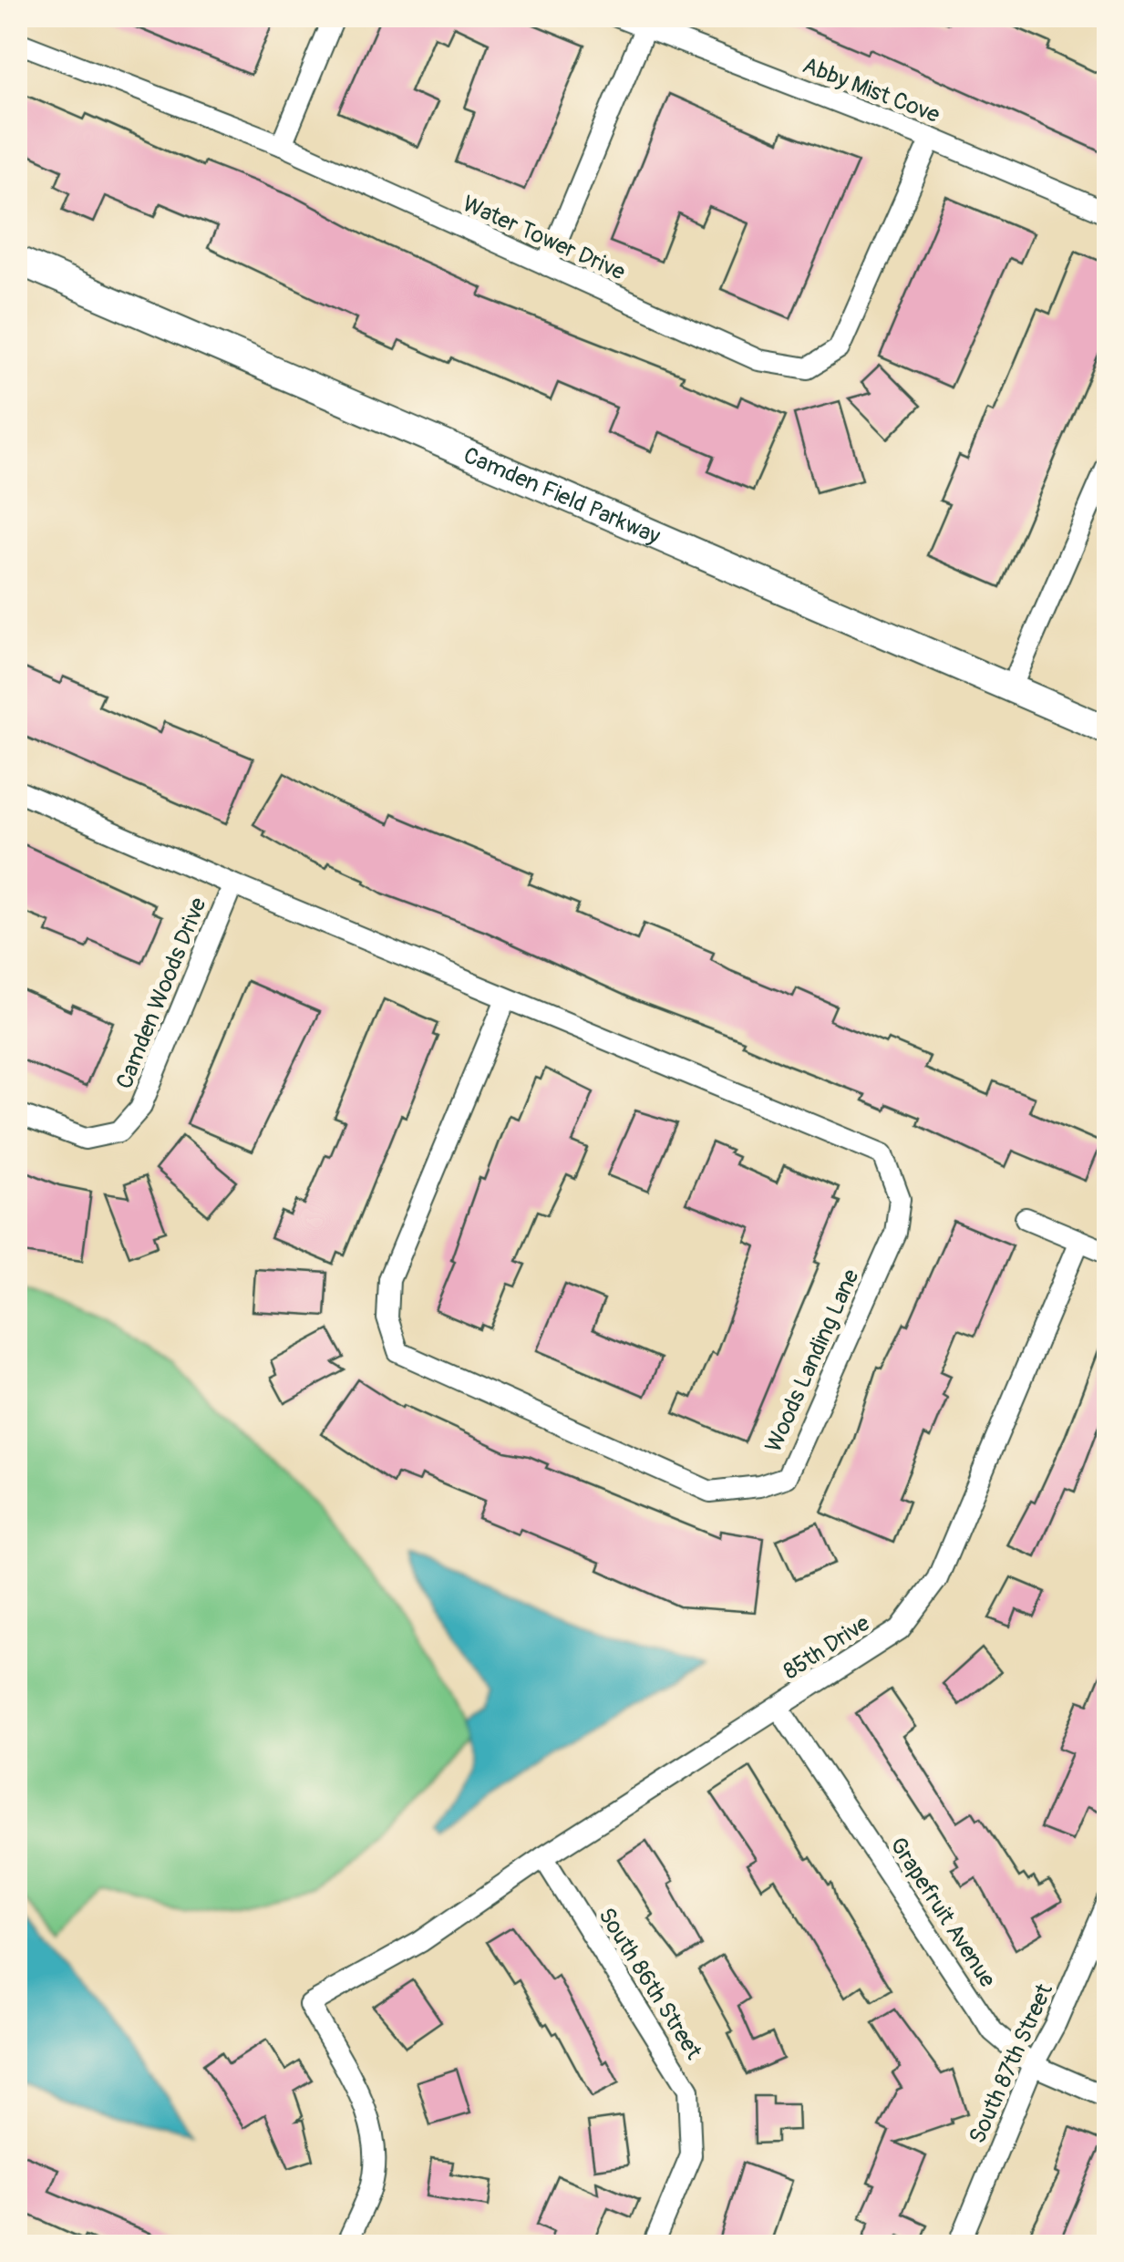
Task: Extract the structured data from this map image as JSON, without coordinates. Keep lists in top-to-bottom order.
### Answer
{
  "streets": {
    "street": [
      "Abby Mist Cove",
      "Water Tower Drive",
      "Camden Field Parkway",
      "Camden Woods Drive",
      "Woods Landing Lane",
      "85th Drive",
      "Grapefruit Avenue",
      "South 86th Street",
      "South 87th Street"
    ]
  },
  "crossings": [
    ["Abby Mist Cove", "Water Tower Drive"],
    ["Camden Woods Drive", "Woods Landing Lane"],
    ["85th Drive", "Grapefruit Avenue"],
    ["85th Drive", "South 86th Street"],
    ["Grapefruit Avenue", "South 87th Street"]
  ]
}
